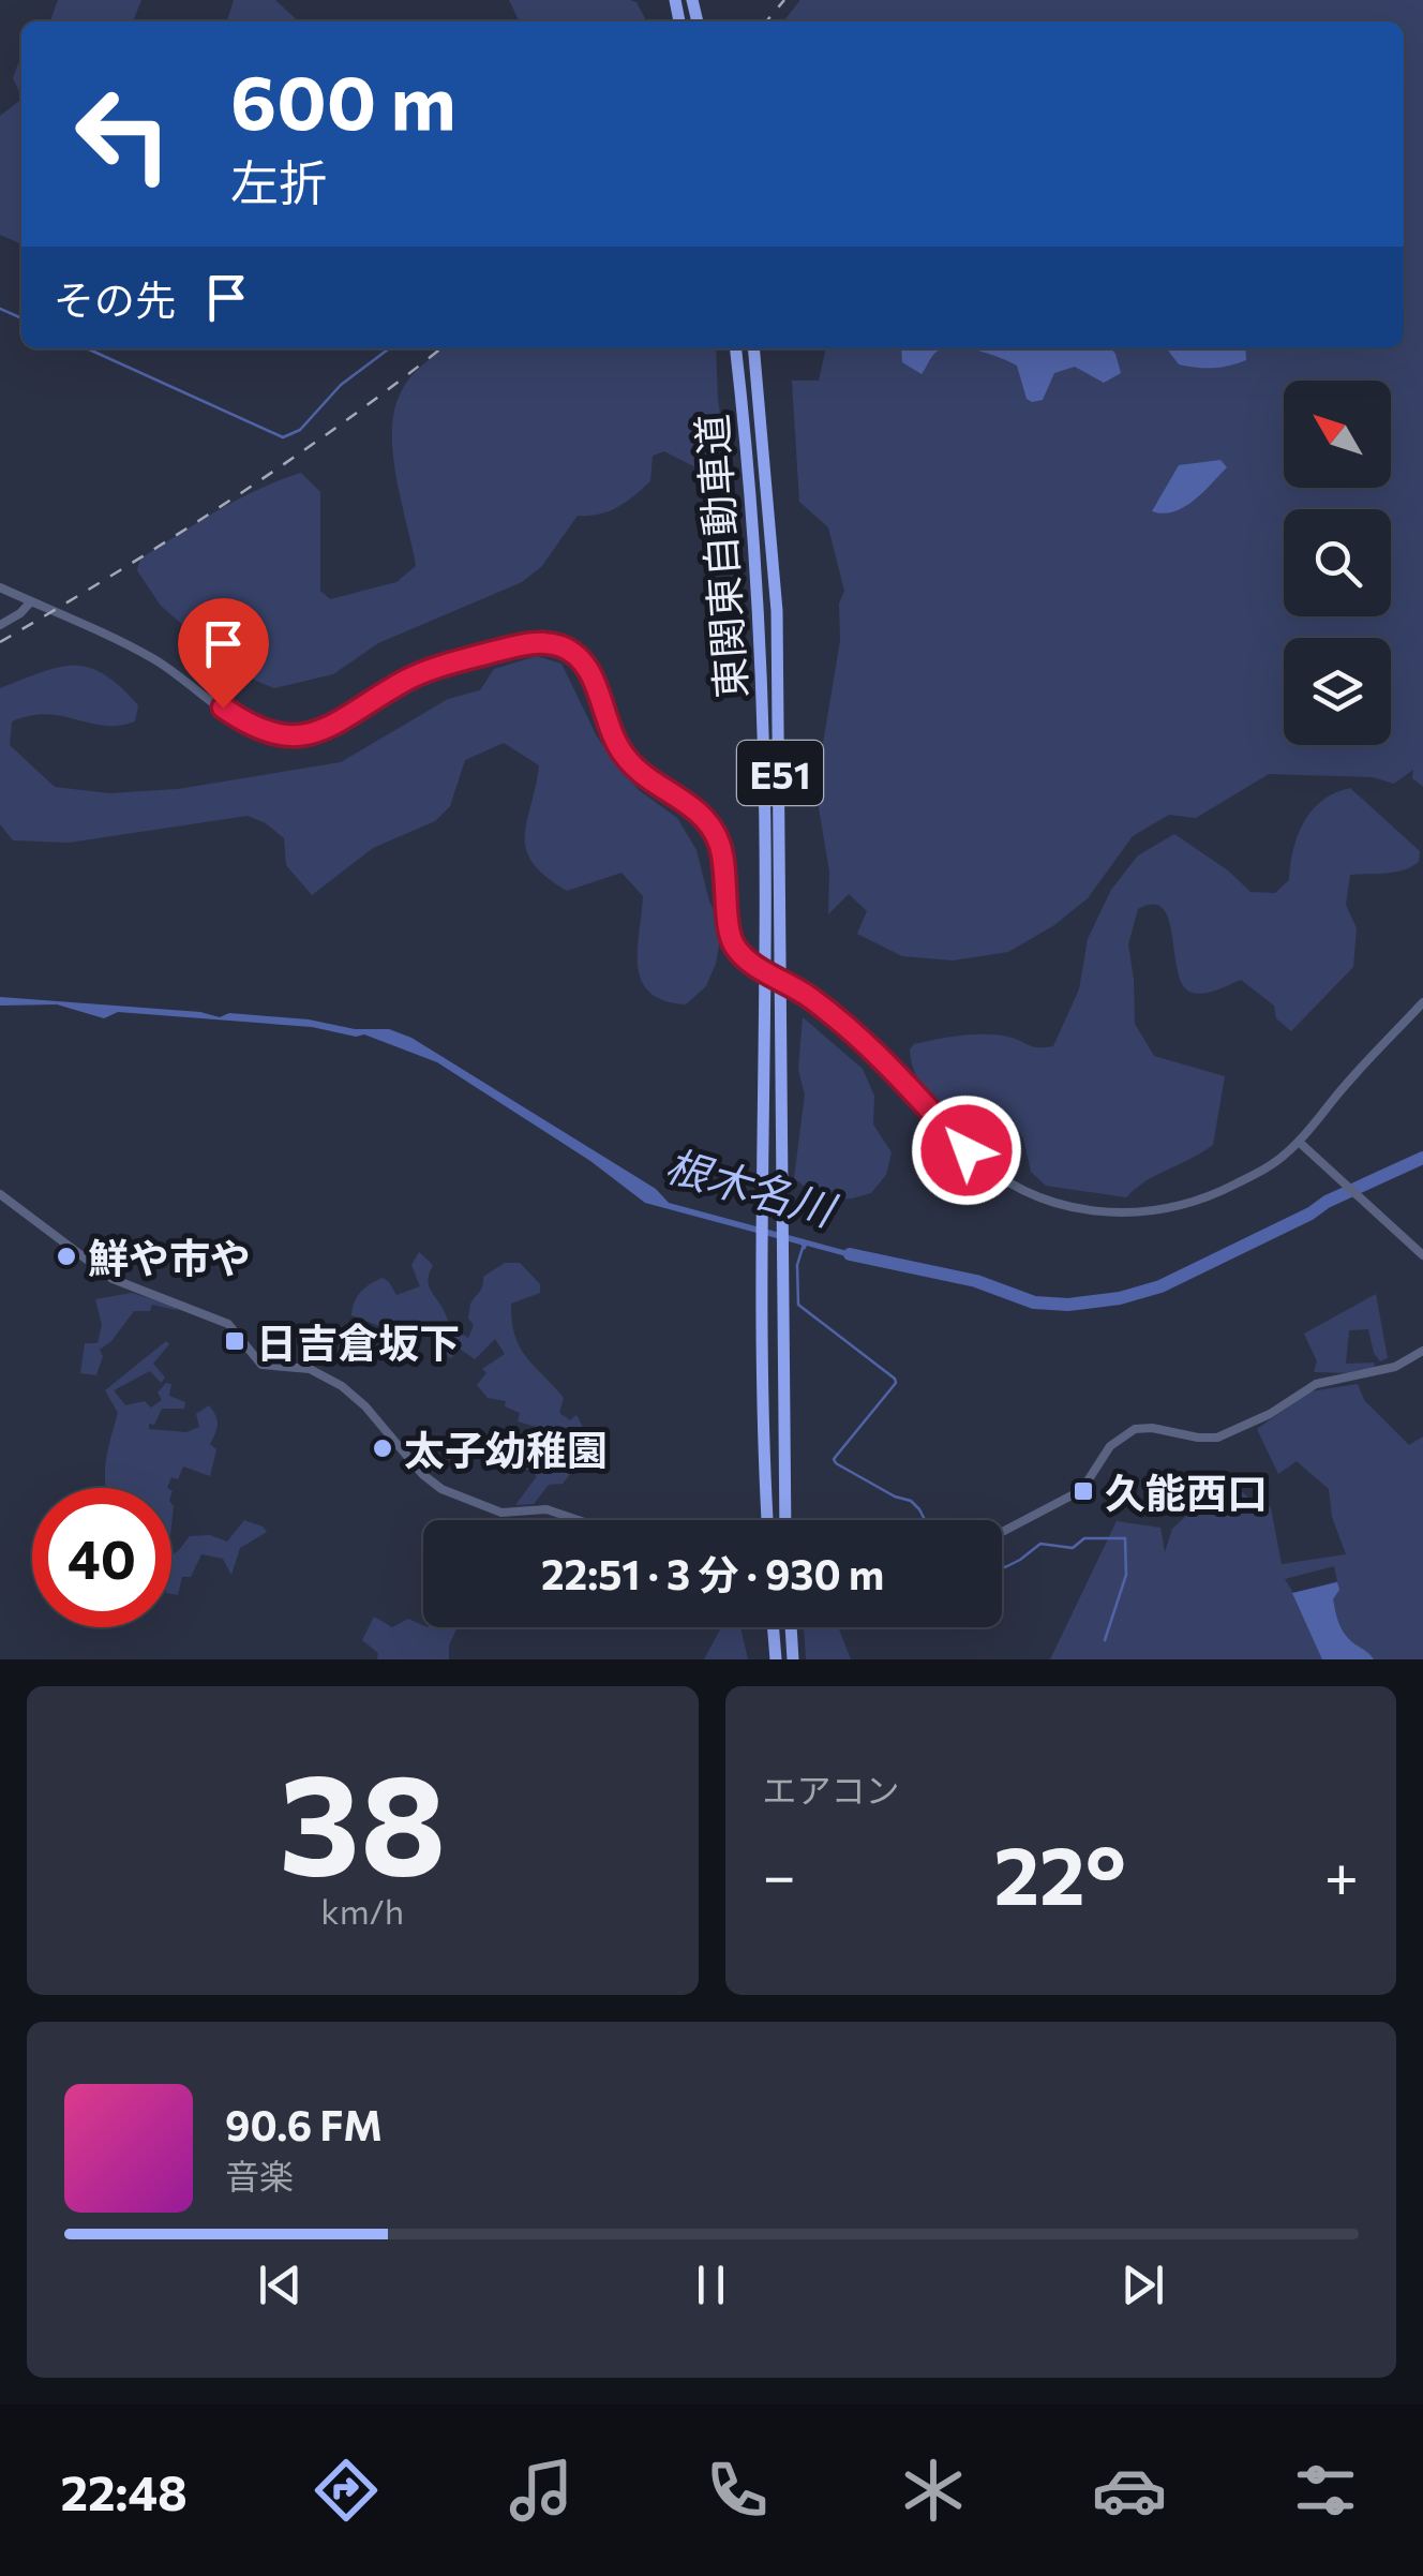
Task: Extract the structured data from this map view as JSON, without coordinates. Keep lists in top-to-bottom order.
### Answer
{
  "streets": {
    "highway": ["東関東自動車道", "E51"]
  },
  "water": ["根木名川"],
  "places": {
    "other": ["鮮や市や", "太子幼稚園"],
    "transit": ["日吉倉坂下", "久能西口"]
  },
  "north": "top left",
  "page": {
    "turn": ["600 m", "左折"],
    "then": "その先",
    "limit": "40",
    "trip": "22:51 · 3 分 · 930 m",
    "tile": [
      ["38", "km/h"],
      "エアコン"
    ],
    "heat": ["−", "22°", "+"],
    "song": ["90.6 FM", "音楽"],
    "tabs": "22:48"
  }
}
